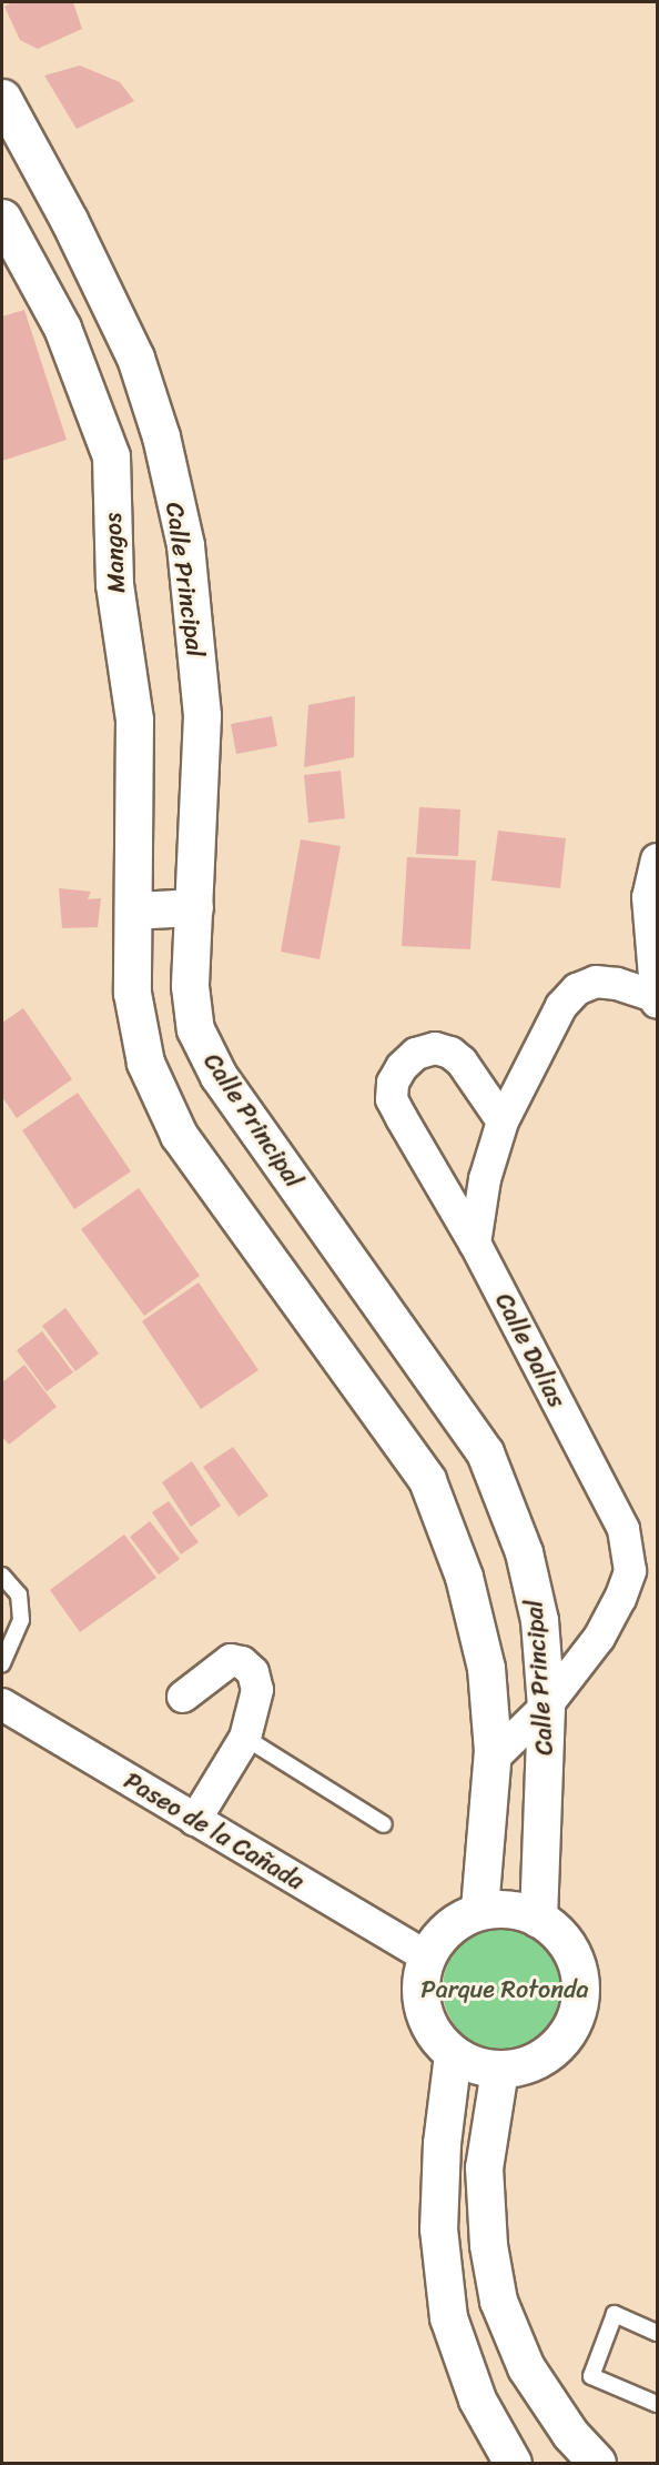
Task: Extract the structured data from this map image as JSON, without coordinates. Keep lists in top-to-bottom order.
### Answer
{
  "streets": {
    "street": [
      "Mangos",
      "Calle Principal",
      "Calle Dalias",
      "Paseo de la Cañada"
    ]
  },
  "crossings": [
    ["Mangos", "Calle Principal"],
    ["Calle Principal", "Calle Dalias"],
    ["Calle Principal", "Paseo de la Cañada"]
  ],
  "parks": ["Parque Rotonda"]
}
